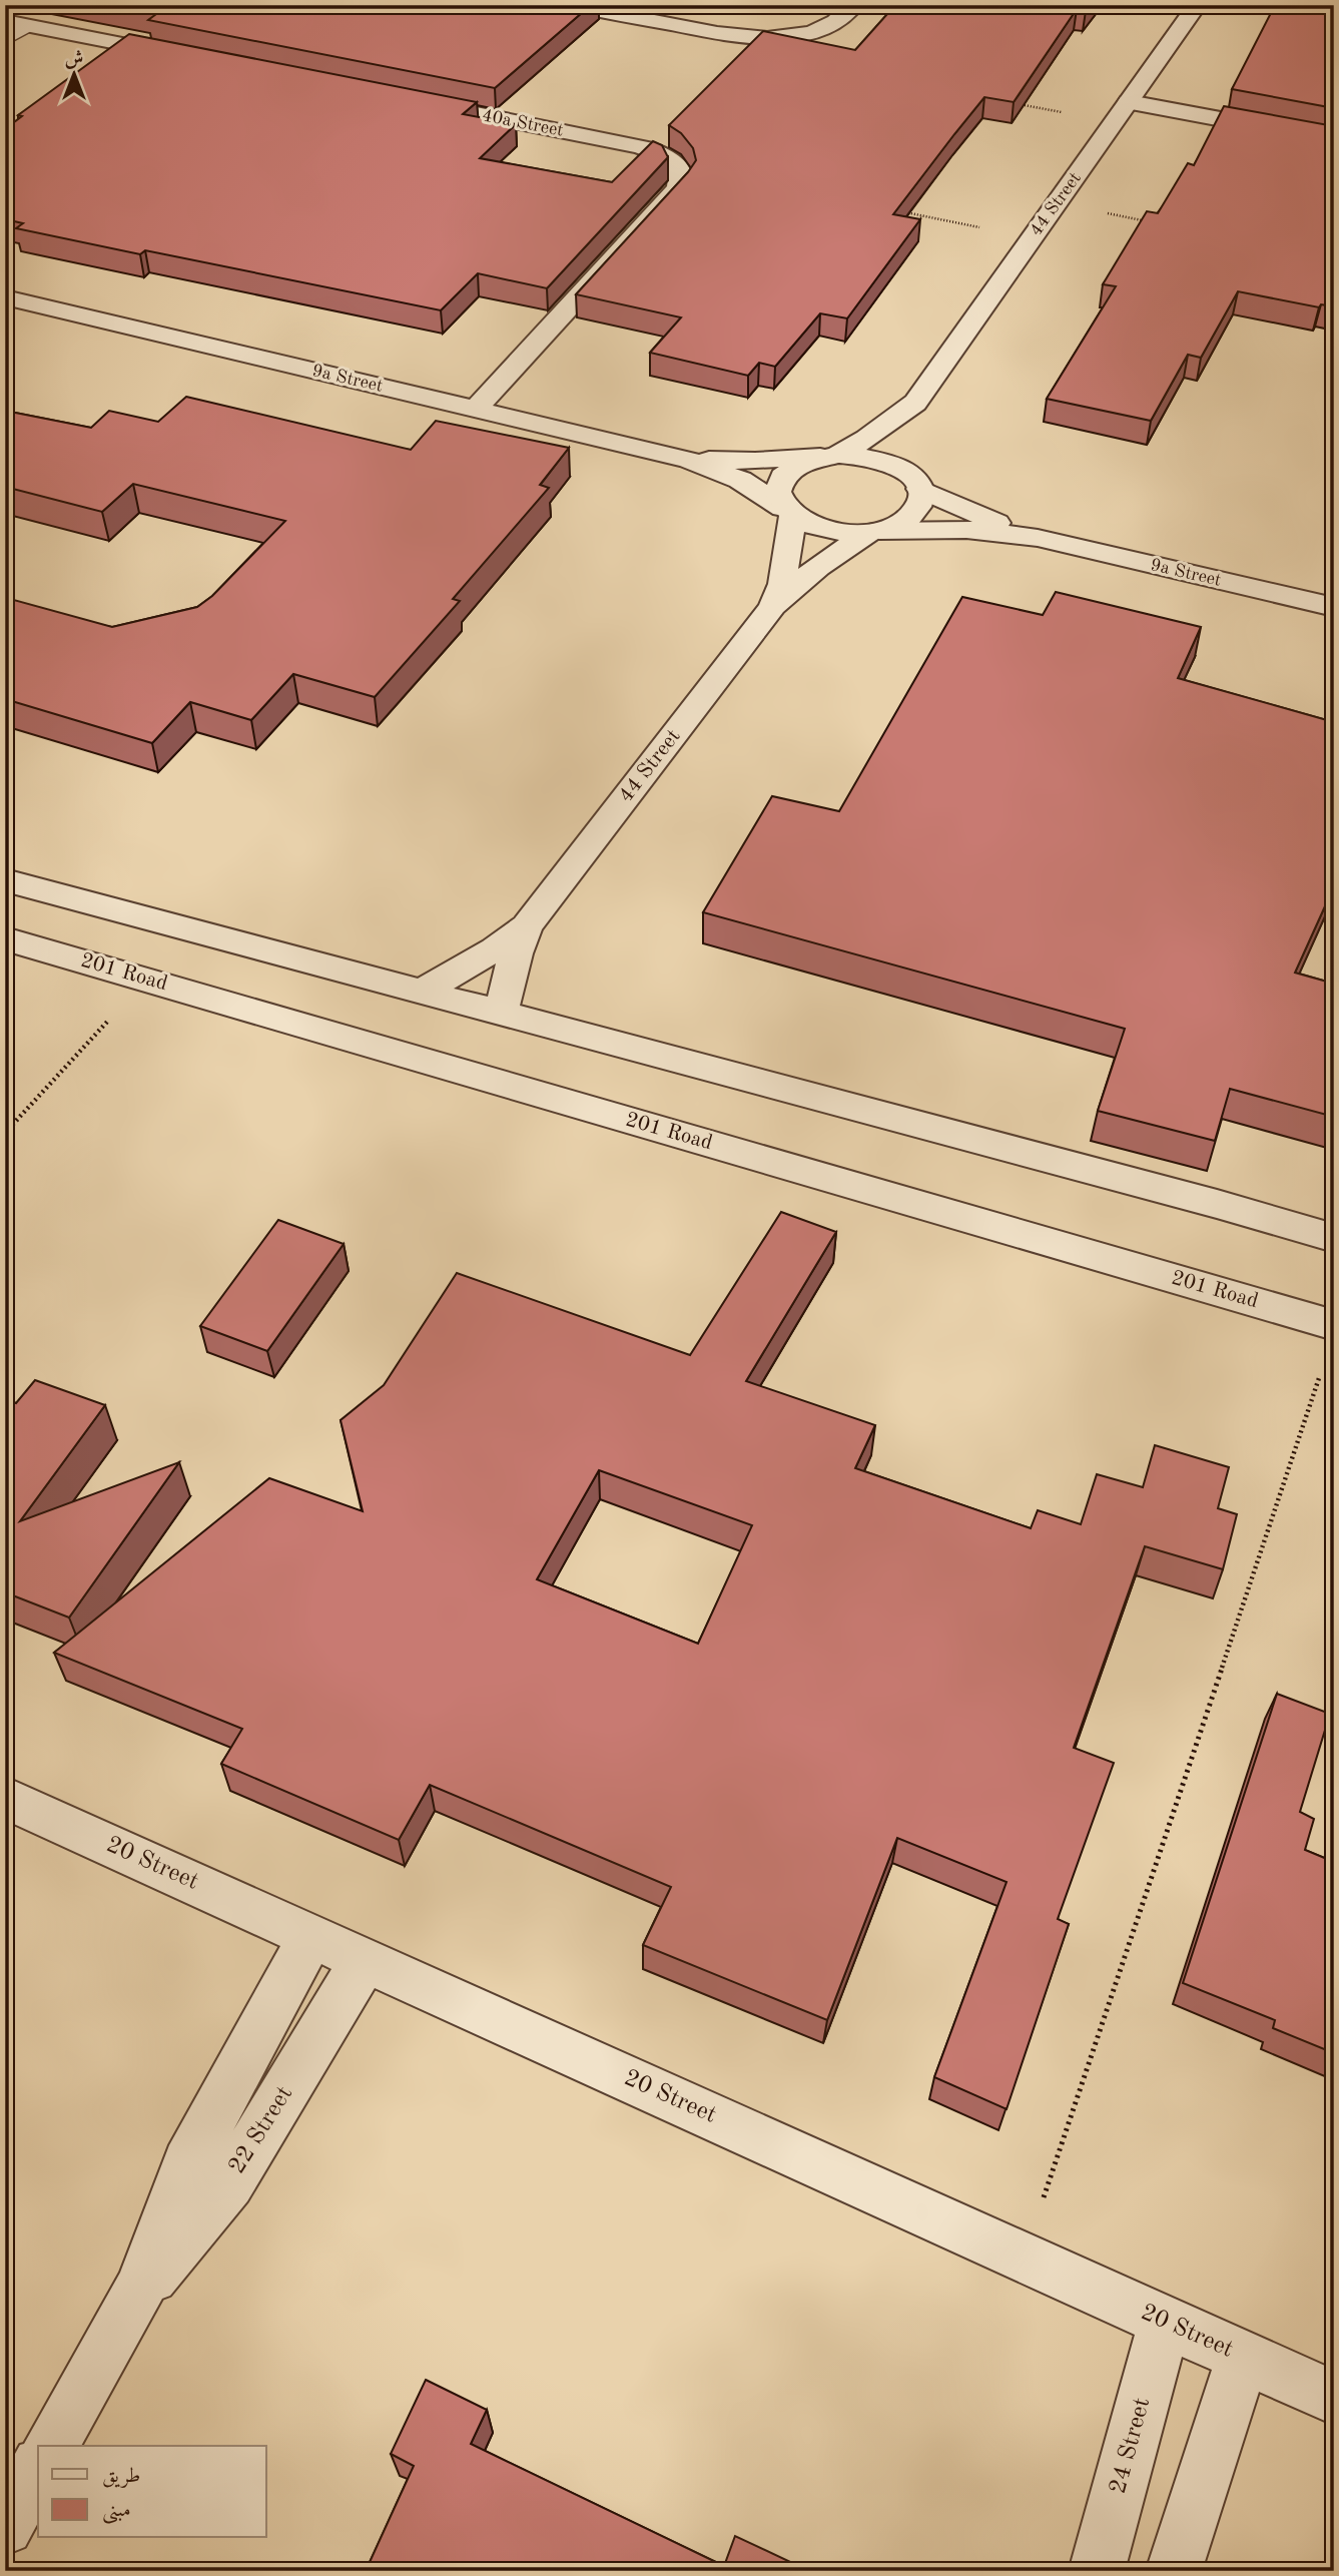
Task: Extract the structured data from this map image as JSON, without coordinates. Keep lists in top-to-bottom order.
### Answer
{
  "streets": {
    "street": [
      "40a Street",
      "44 Street",
      "9a Street",
      "201 Road",
      "20 Street",
      "22 Street",
      "24 Street"
    ]
  },
  "crossings": [
    ["40a Street", "9a Street"],
    ["44 Street", "9a Street"],
    ["20 Street", "22 Street"],
    ["20 Street", "24 Street"]
  ],
  "legend": ["طريق", "مبنى"],
  "north": "top"
}
